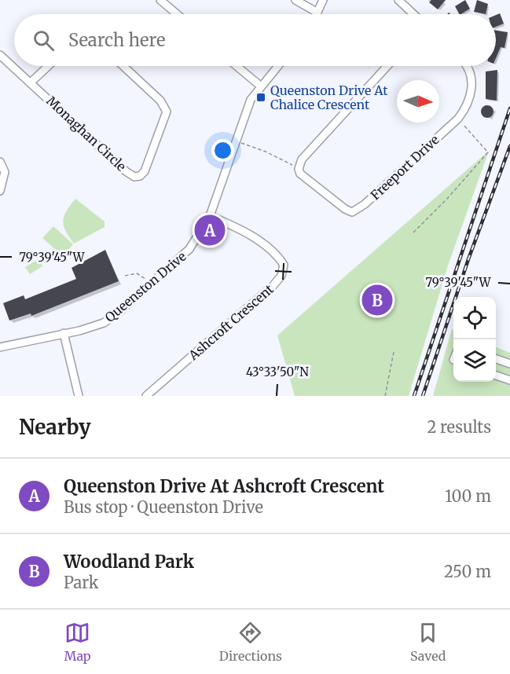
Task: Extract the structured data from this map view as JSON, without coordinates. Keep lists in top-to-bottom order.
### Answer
{
  "streets": {
    "street": [
      "Monaghan Circle",
      "Freeport Drive",
      "Queenston Drive",
      "Ashcroft Crescent"
    ]
  },
  "crossings": [
    ["Queenston Drive", "Ashcroft Crescent"]
  ],
  "places": {
    "transit": ["Queenston Drive At Chalice Crescent"]
  },
  "north": "right",
  "page": {
    "search": "Search here",
    "pins": ["A", "B"],
    "heading": ["Nearby", "2 results"],
    "list": [
      {
        "mark": "A",
        "name": "Queenston Drive At Ashcroft Crescent",
        "note": "Bus stop · Queenston Drive",
        "value": "100 m"
      },
      {
        "mark": "B",
        "name": "Woodland Park",
        "note": "Park",
        "value": "250 m"
      }
    ],
    "nav": ["Map", "Directions", "Saved"]
  },
  "coordinates": ["79°39'45\"W", "43°33'50\"N"]
}
